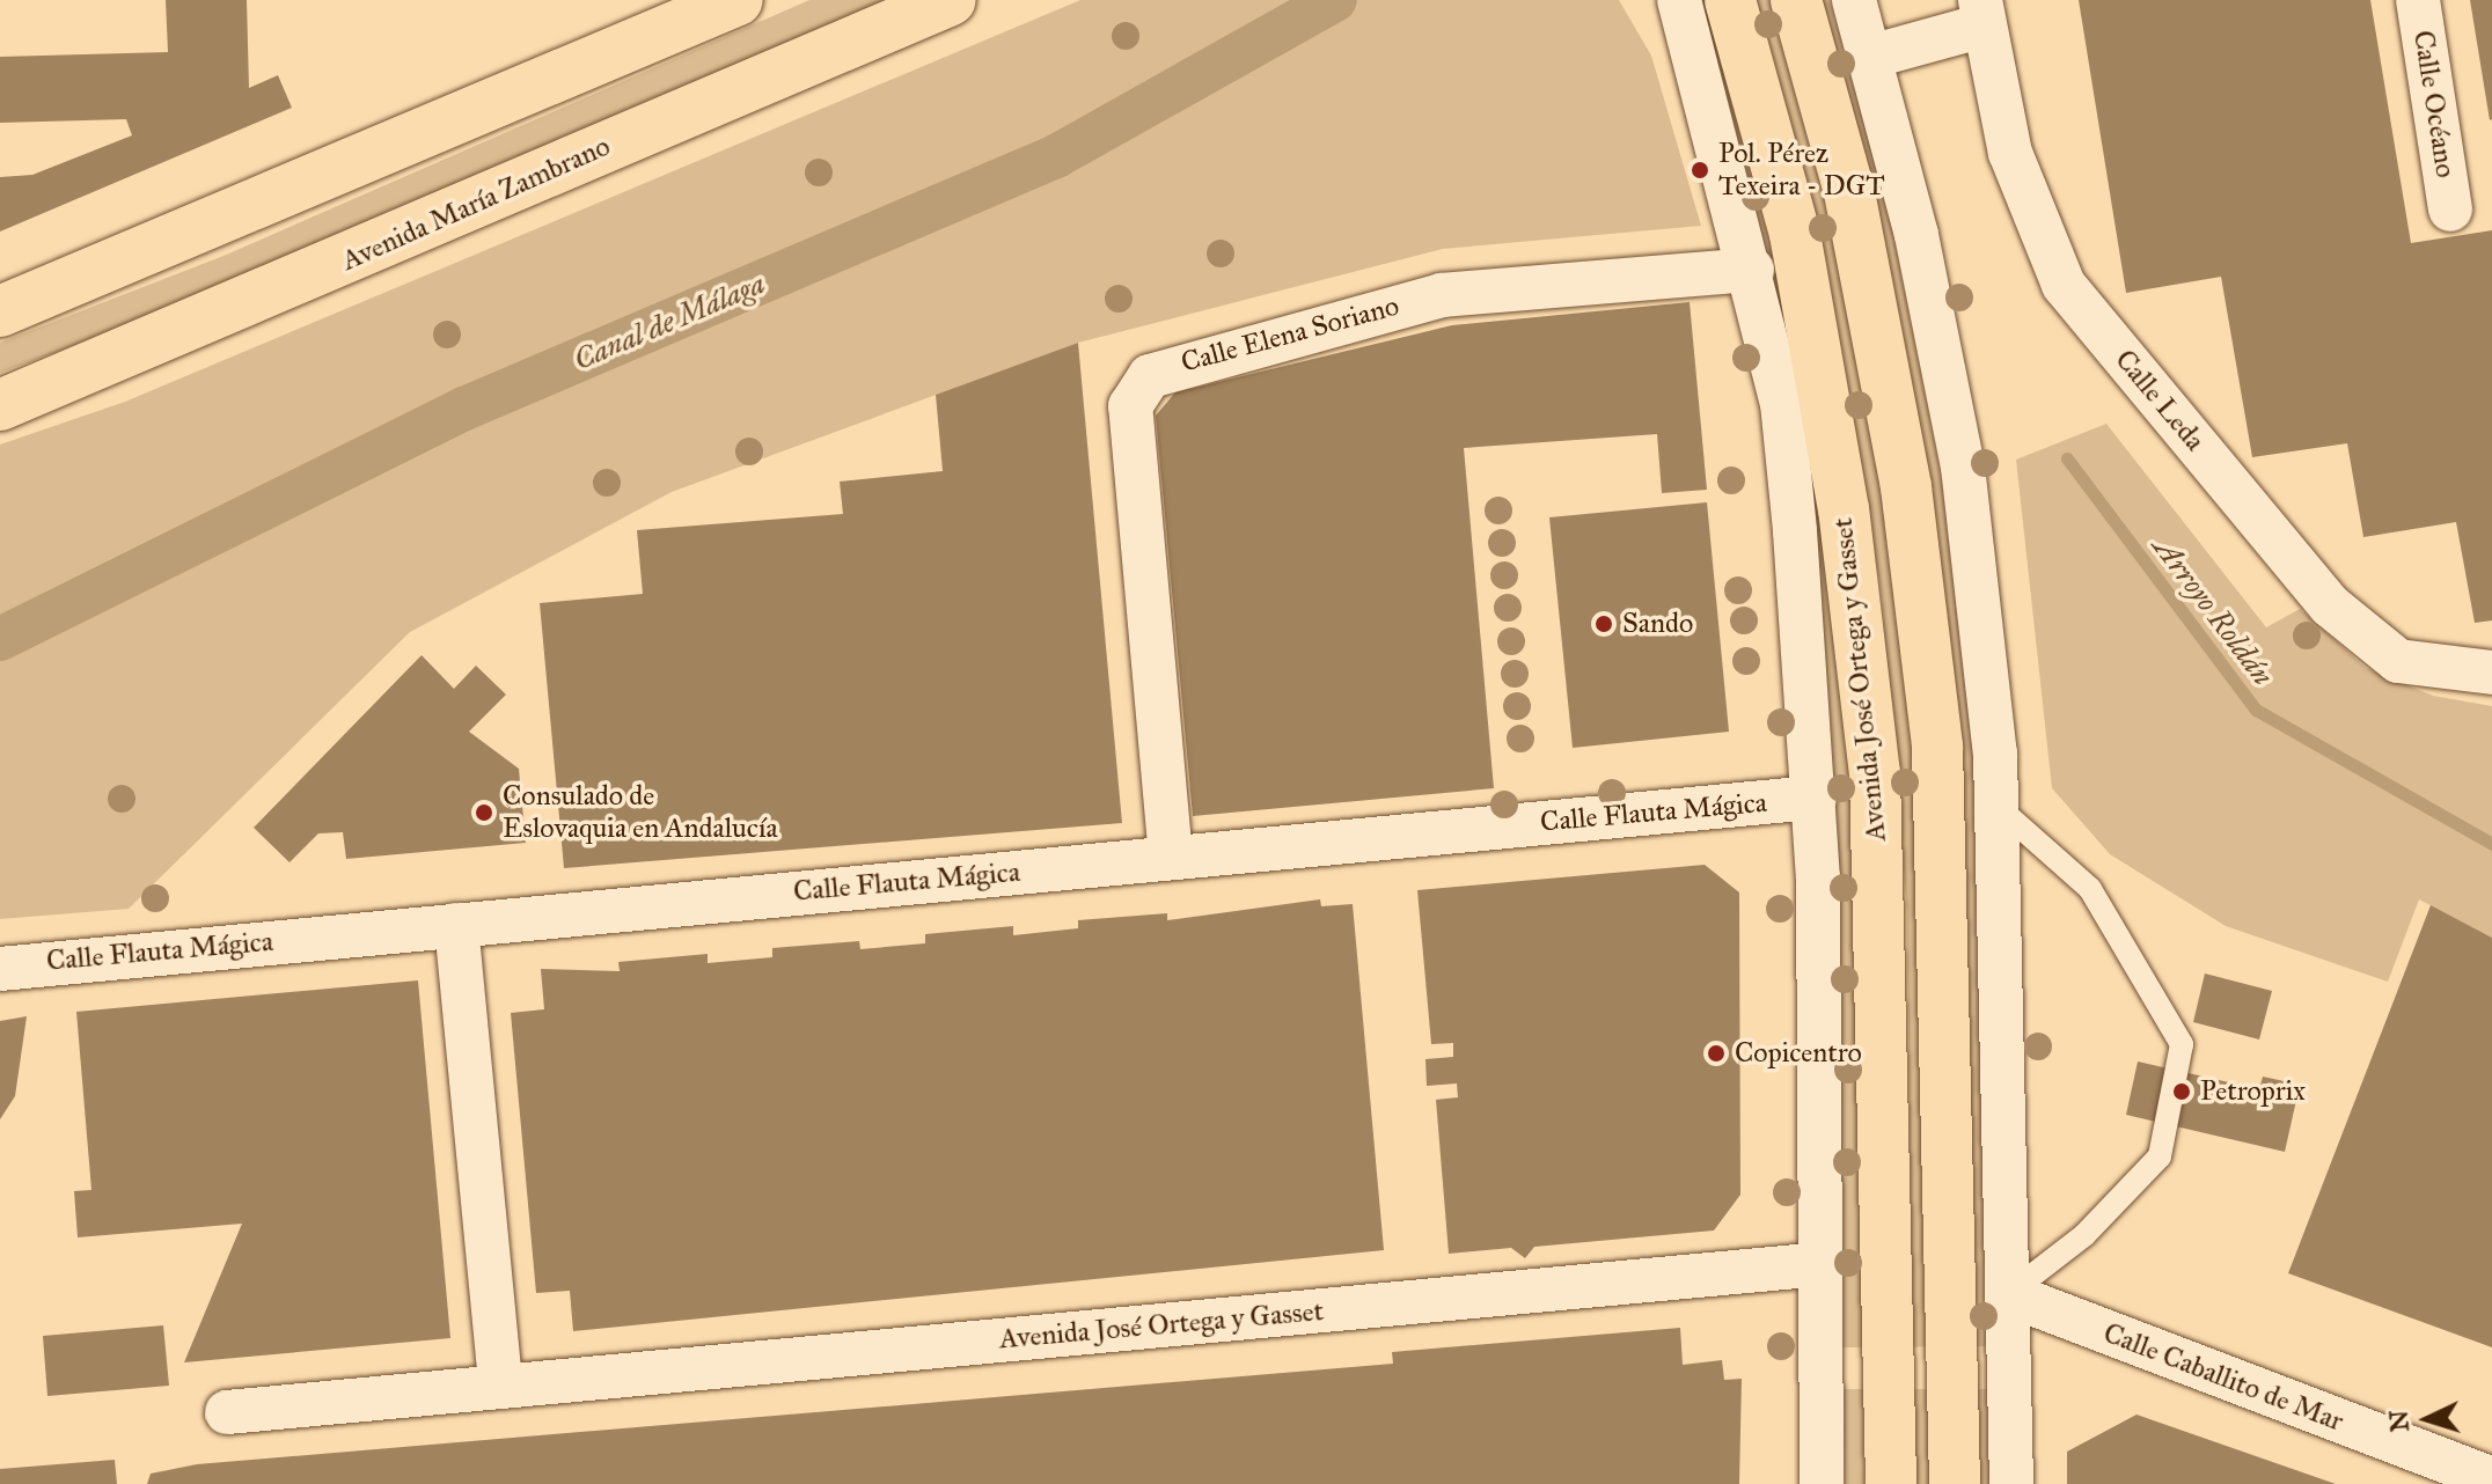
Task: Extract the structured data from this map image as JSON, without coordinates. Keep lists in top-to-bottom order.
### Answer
{
  "streets": {
    "main road": ["Avenida María Zambrano", "Avenida José Ortega y Gasset"],
    "street": [
      "Calle Océano",
      "Calle Elena Soriano",
      "Calle Leda",
      "Calle Flauta Mágica",
      "Calle Caballito de Mar"
    ]
  },
  "crossings": [
    ["Calle Elena Soriano", "Avenida José Ortega y Gasset"],
    ["Calle Elena Soriano", "Calle Flauta Mágica"],
    ["Avenida José Ortega y Gasset", "Calle Flauta Mágica"]
  ],
  "water": ["Canal de Málaga", "Arroyo Roldán"],
  "places": [
    "Pol. Pérez Texeira - DGT",
    "Sando",
    "Consulado de Eslovaquia en Andalucía",
    "Copicentro",
    "Petroprix"
  ],
  "north": "left"
}
